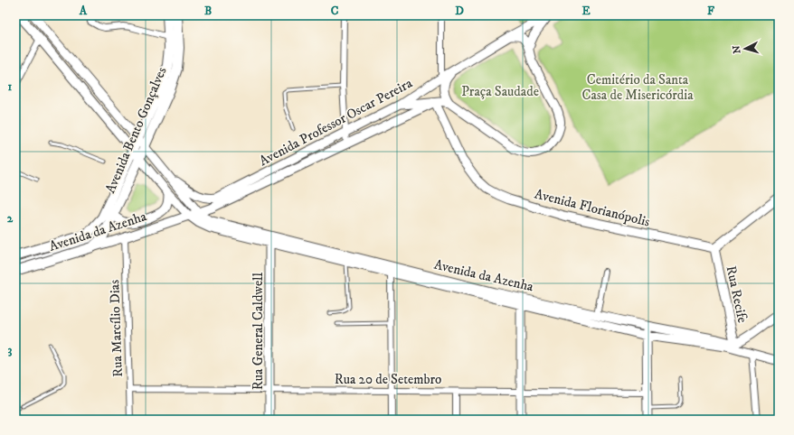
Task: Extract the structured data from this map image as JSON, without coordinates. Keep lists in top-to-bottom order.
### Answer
{
  "streets": {
    "main road": [
      "Avenida Professor Oscar Pereira",
      "Avenida Bento Gonçalves",
      "Avenida Florianópolis",
      "Avenida da Azenha",
      "Rua Recife",
      "Rua General Caldwell"
    ],
    "street": ["Rua Marcílio Dias", "Rua 20 de Setembro"]
  },
  "crossings": [
    ["Avenida Professor Oscar Pereira", "Avenida Florianópolis"],
    ["Avenida Professor Oscar Pereira", "Avenida da Azenha"],
    ["Avenida Bento Gonçalves", "Avenida da Azenha"],
    ["Avenida Florianópolis", "Rua Recife"],
    ["Avenida da Azenha", "Rua Recife"],
    ["Avenida da Azenha", "Rua Marcílio Dias"],
    ["Avenida da Azenha", "Rua General Caldwell"],
    ["Rua Marcílio Dias", "Rua 20 de Setembro"],
    ["Rua General Caldwell", "Rua 20 de Setembro"]
  ],
  "parks": ["Cemitério da Santa Casa de Misericórdia", "Praça Saudade"],
  "north": "left",
  "grid": {
    "columns": [
      "A",
      "B",
      "C",
      "D",
      "E",
      "F"
    ],
    "rows": ["1", "2", "3"]
  }
}
